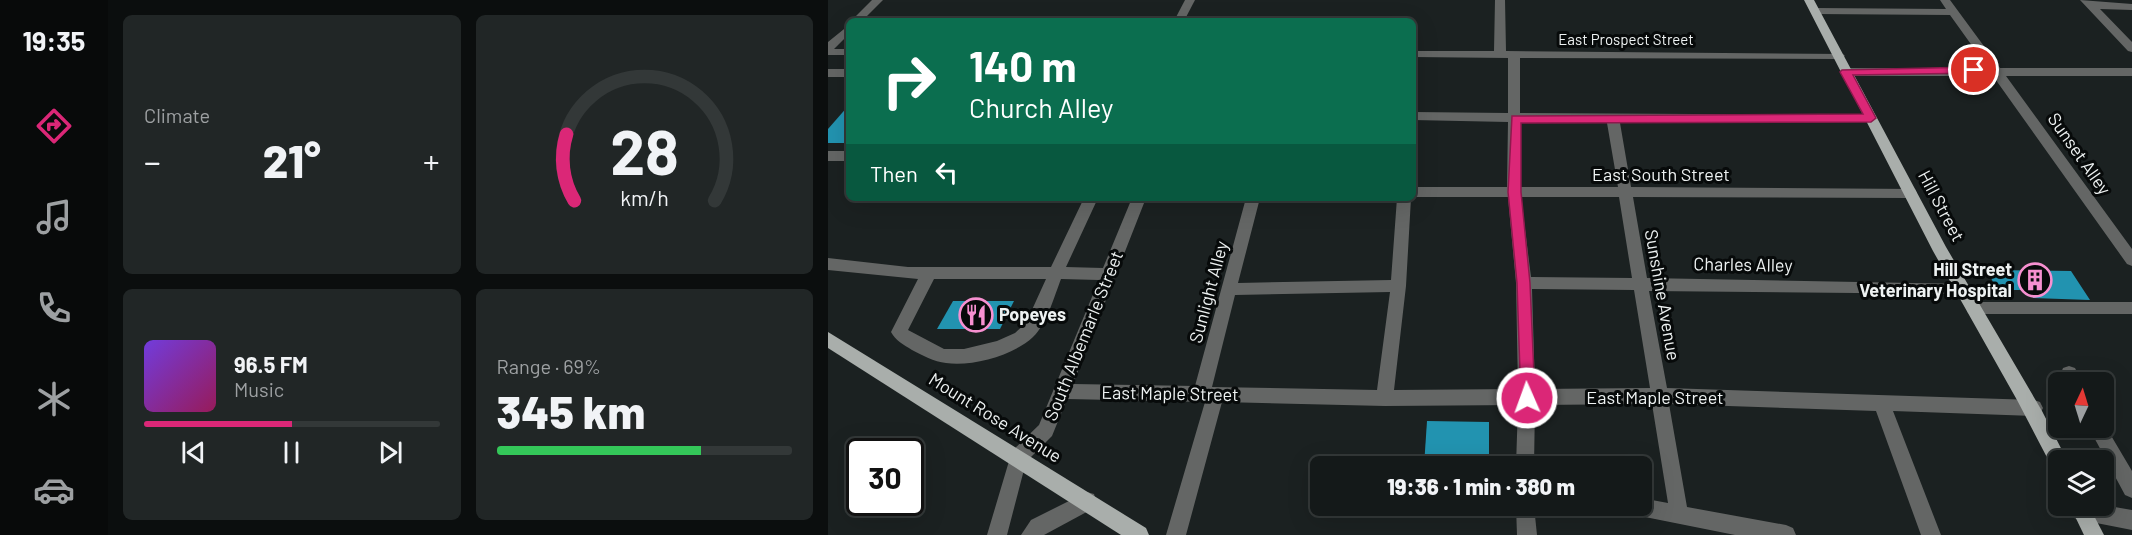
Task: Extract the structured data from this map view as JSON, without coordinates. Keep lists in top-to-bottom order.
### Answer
{
  "streets": {
    "main road": ["Hill Street", "Mount Rose Avenue"],
    "street": [
      "East Prospect Street",
      "Sunset Alley",
      "East South Street",
      "Charles Alley",
      "Sunlight Alley",
      "Sunshine Avenue",
      "South Albemarle Street",
      "East Maple Street"
    ]
  },
  "crossings": [
    ["East Prospect Street", "Hill Street"],
    ["East South Street", "Hill Street"],
    ["East South Street", "Sunshine Avenue"],
    ["Hill Street", "Charles Alley"],
    ["Hill Street", "East Maple Street"],
    ["Charles Alley", "Sunshine Avenue"],
    ["Sunlight Alley", "East Maple Street"],
    ["Sunshine Avenue", "East Maple Street"],
    ["South Albemarle Street", "East Maple Street"],
    ["South Albemarle Street", "Mount Rose Avenue"]
  ],
  "places": {
    "building": ["Hill Street Veterinary Hospital"],
    "restaurant": ["Popeyes"]
  },
  "north": "top",
  "page": {
    "tabs": "19:35",
    "tile": [
      "Climate",
      ["Range · 69%", "345 km"]
    ],
    "turn": ["140 m", "Church Alley"],
    "heat": ["−", "21°", "+"],
    "then": "Then",
    "song": ["96.5 FM", "Music"],
    "limit": "30",
    "trip": "19:36 · 1 min · 380 m",
    "gauge": ["28", "km/h"]
  }
}
